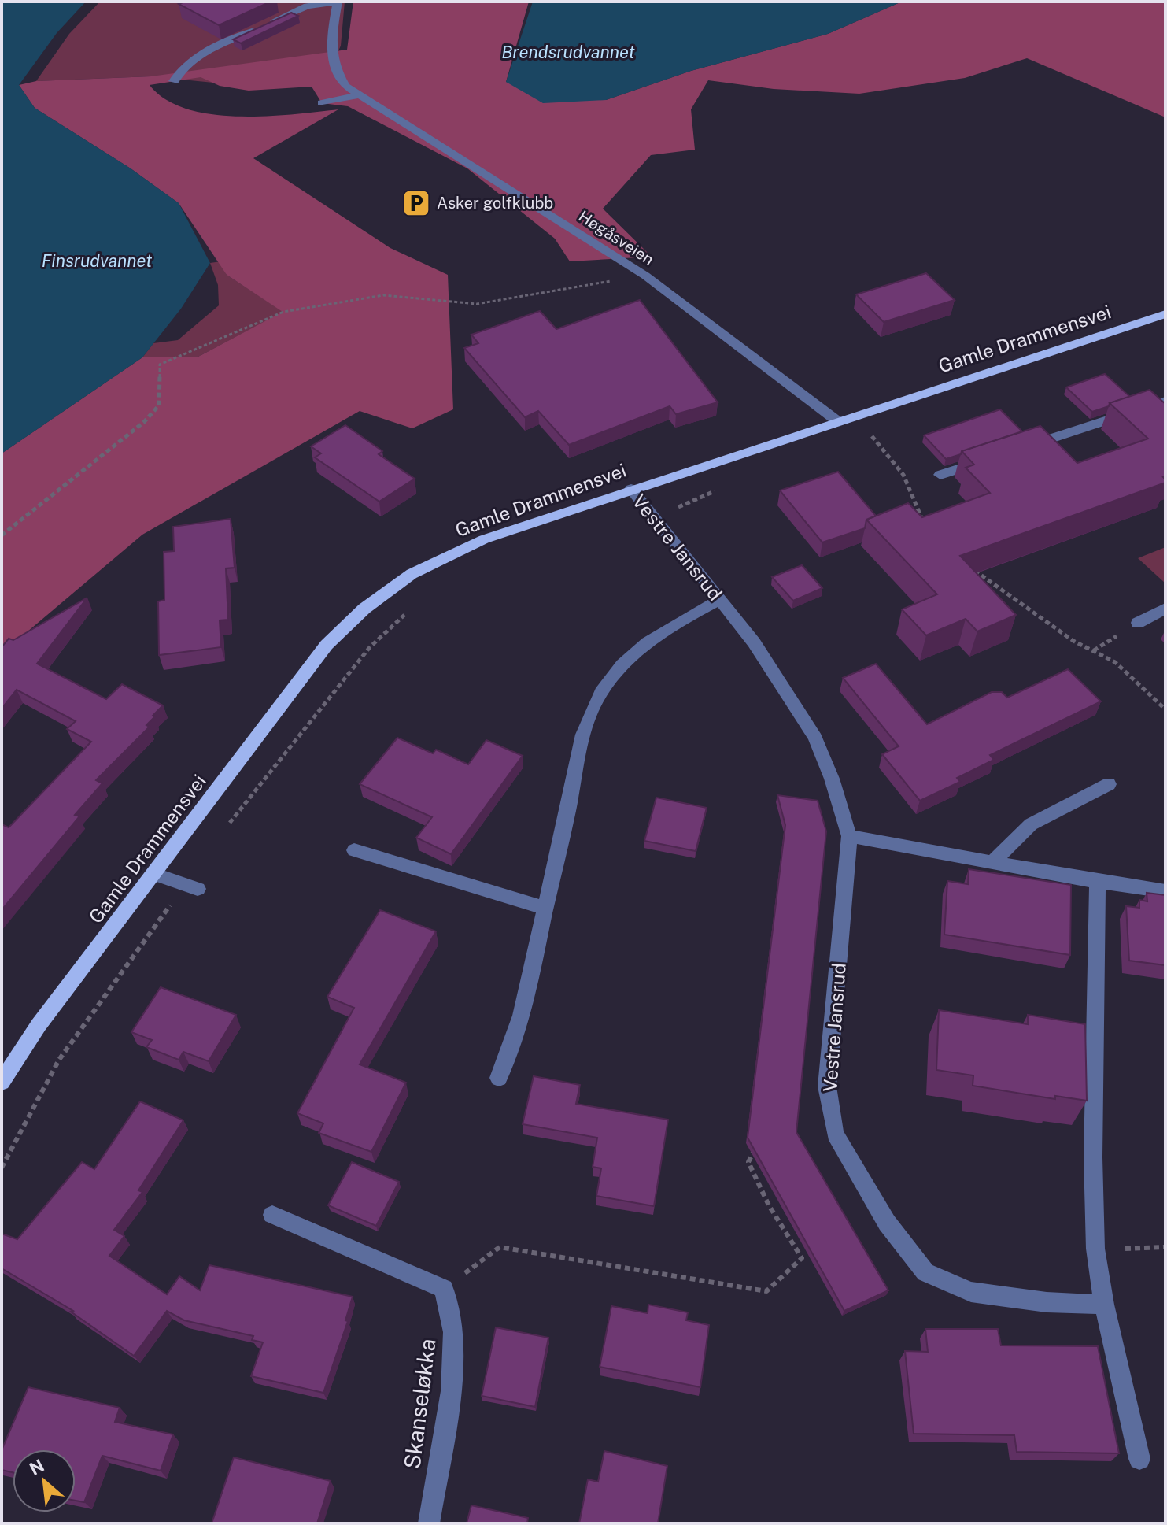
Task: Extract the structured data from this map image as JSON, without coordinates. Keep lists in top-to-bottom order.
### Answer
{
  "streets": {
    "main road": ["Gamle Drammensvei"],
    "street": ["Høgåsveien", "Vestre Jansrud", "Skanseløkka"]
  },
  "crossings": [
    ["Høgåsveien", "Gamle Drammensvei"],
    ["Gamle Drammensvei", "Vestre Jansrud"]
  ],
  "water": ["Brendsrudvannet", "Finsrudvannet"],
  "places": {
    "parking": ["Asker golfklubb"]
  },
  "north": "top left"
}
